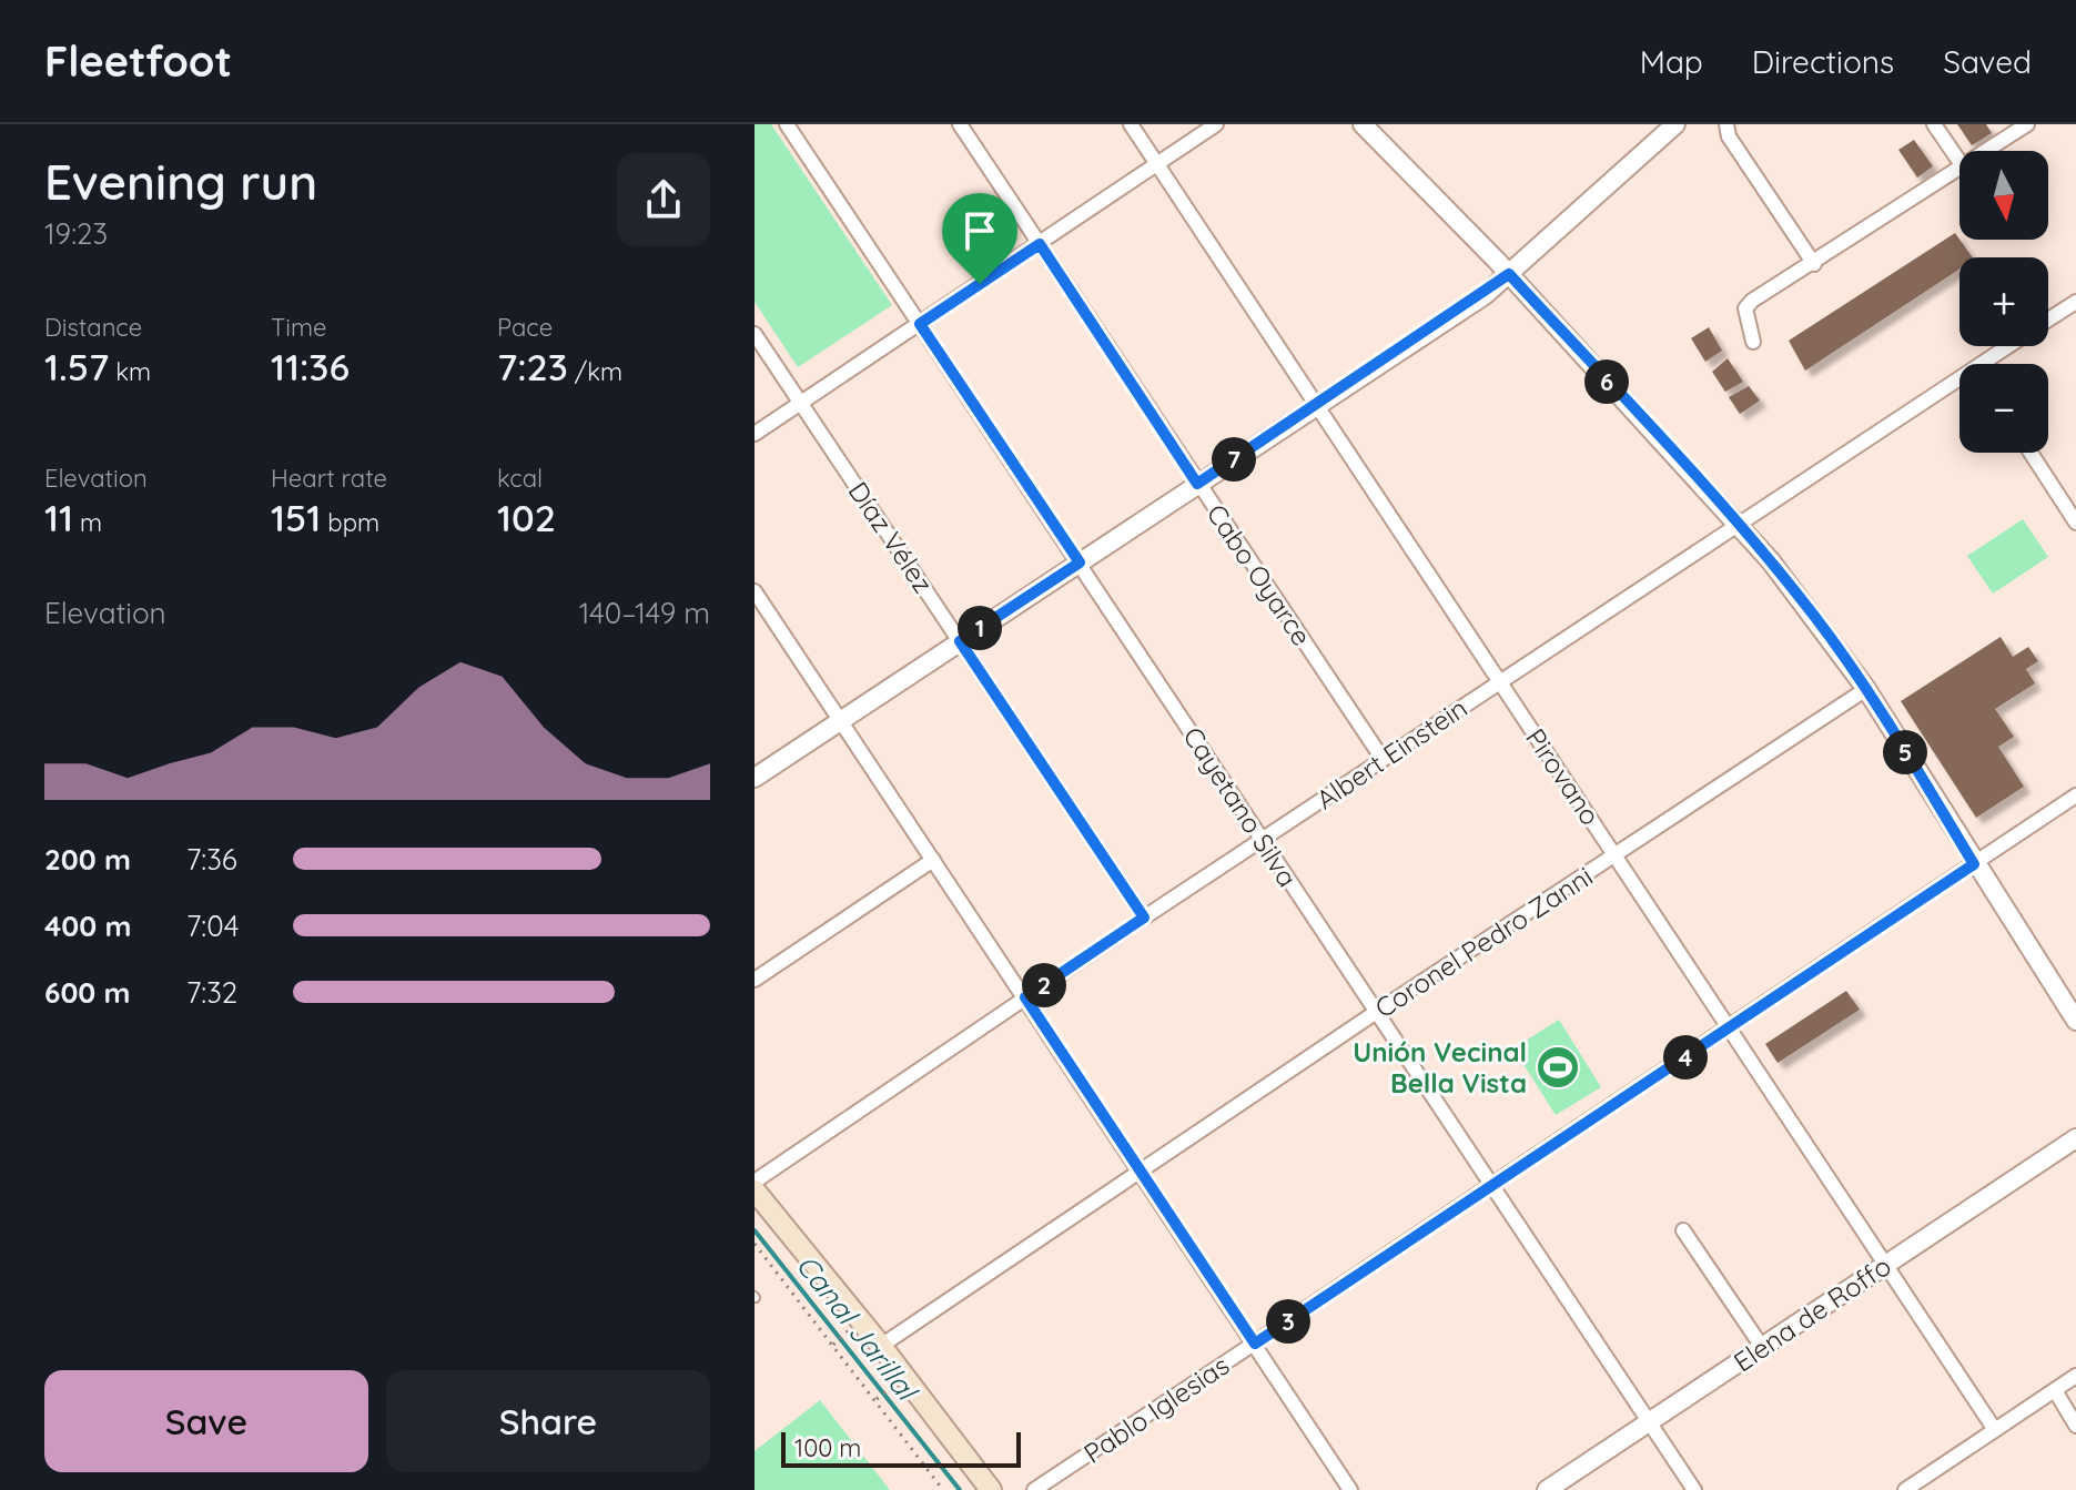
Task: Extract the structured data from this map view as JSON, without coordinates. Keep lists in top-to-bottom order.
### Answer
{
  "streets": {
    "street": [
      "Díaz Vélez",
      "Cabo Oyarce",
      "Albert Einstein",
      "Pirovano",
      "Cayetano Silva",
      "Coronel Pedro Zanni",
      "Elena de Roffo",
      "Pablo Iglesias"
    ]
  },
  "crossings": [
    ["Díaz Vélez", "Albert Einstein"],
    ["Cabo Oyarce", "Albert Einstein"],
    ["Albert Einstein", "Pirovano"],
    ["Albert Einstein", "Cayetano Silva"],
    ["Pirovano", "Coronel Pedro Zanni"],
    ["Pirovano", "Elena de Roffo"],
    ["Pirovano", "Pablo Iglesias"],
    ["Cayetano Silva", "Coronel Pedro Zanni"],
    ["Cayetano Silva", "Elena de Roffo"],
    ["Cayetano Silva", "Pablo Iglesias"]
  ],
  "water": ["Canal Jarillal"],
  "places": {
    "sports": ["Unión Vecinal Bella Vista"]
  },
  "scale_bar": "100 m",
  "north": "bottom",
  "page": {
    "header": "Fleetfoot",
    "nav": ["Map", "Directions", "Saved"],
    "heading": ["Evening run", "19:23"],
    "map_buttons": ["+", "−"],
    "stats": [
      ["Distance", "1.57 km"],
      ["Time", "11:36"],
      ["Pace", "7:23 /km"],
      ["Elevation", "11 m"],
      ["Heart rate", "151 bpm"],
      ["kcal", "102"]
    ],
    "pins": [
      "6",
      "7",
      "1",
      "5",
      "2",
      "4",
      "3"
    ],
    "chart": ["Elevation", "140–149 m"],
    "list": [
      {
        "name": "200 m",
        "note": "7:36"
      },
      {
        "name": "400 m",
        "note": "7:04"
      },
      {
        "name": "600 m",
        "note": "7:32"
      }
    ],
    "buttons": ["Save", "Share"],
    "scale": "100 m"
  }
}
